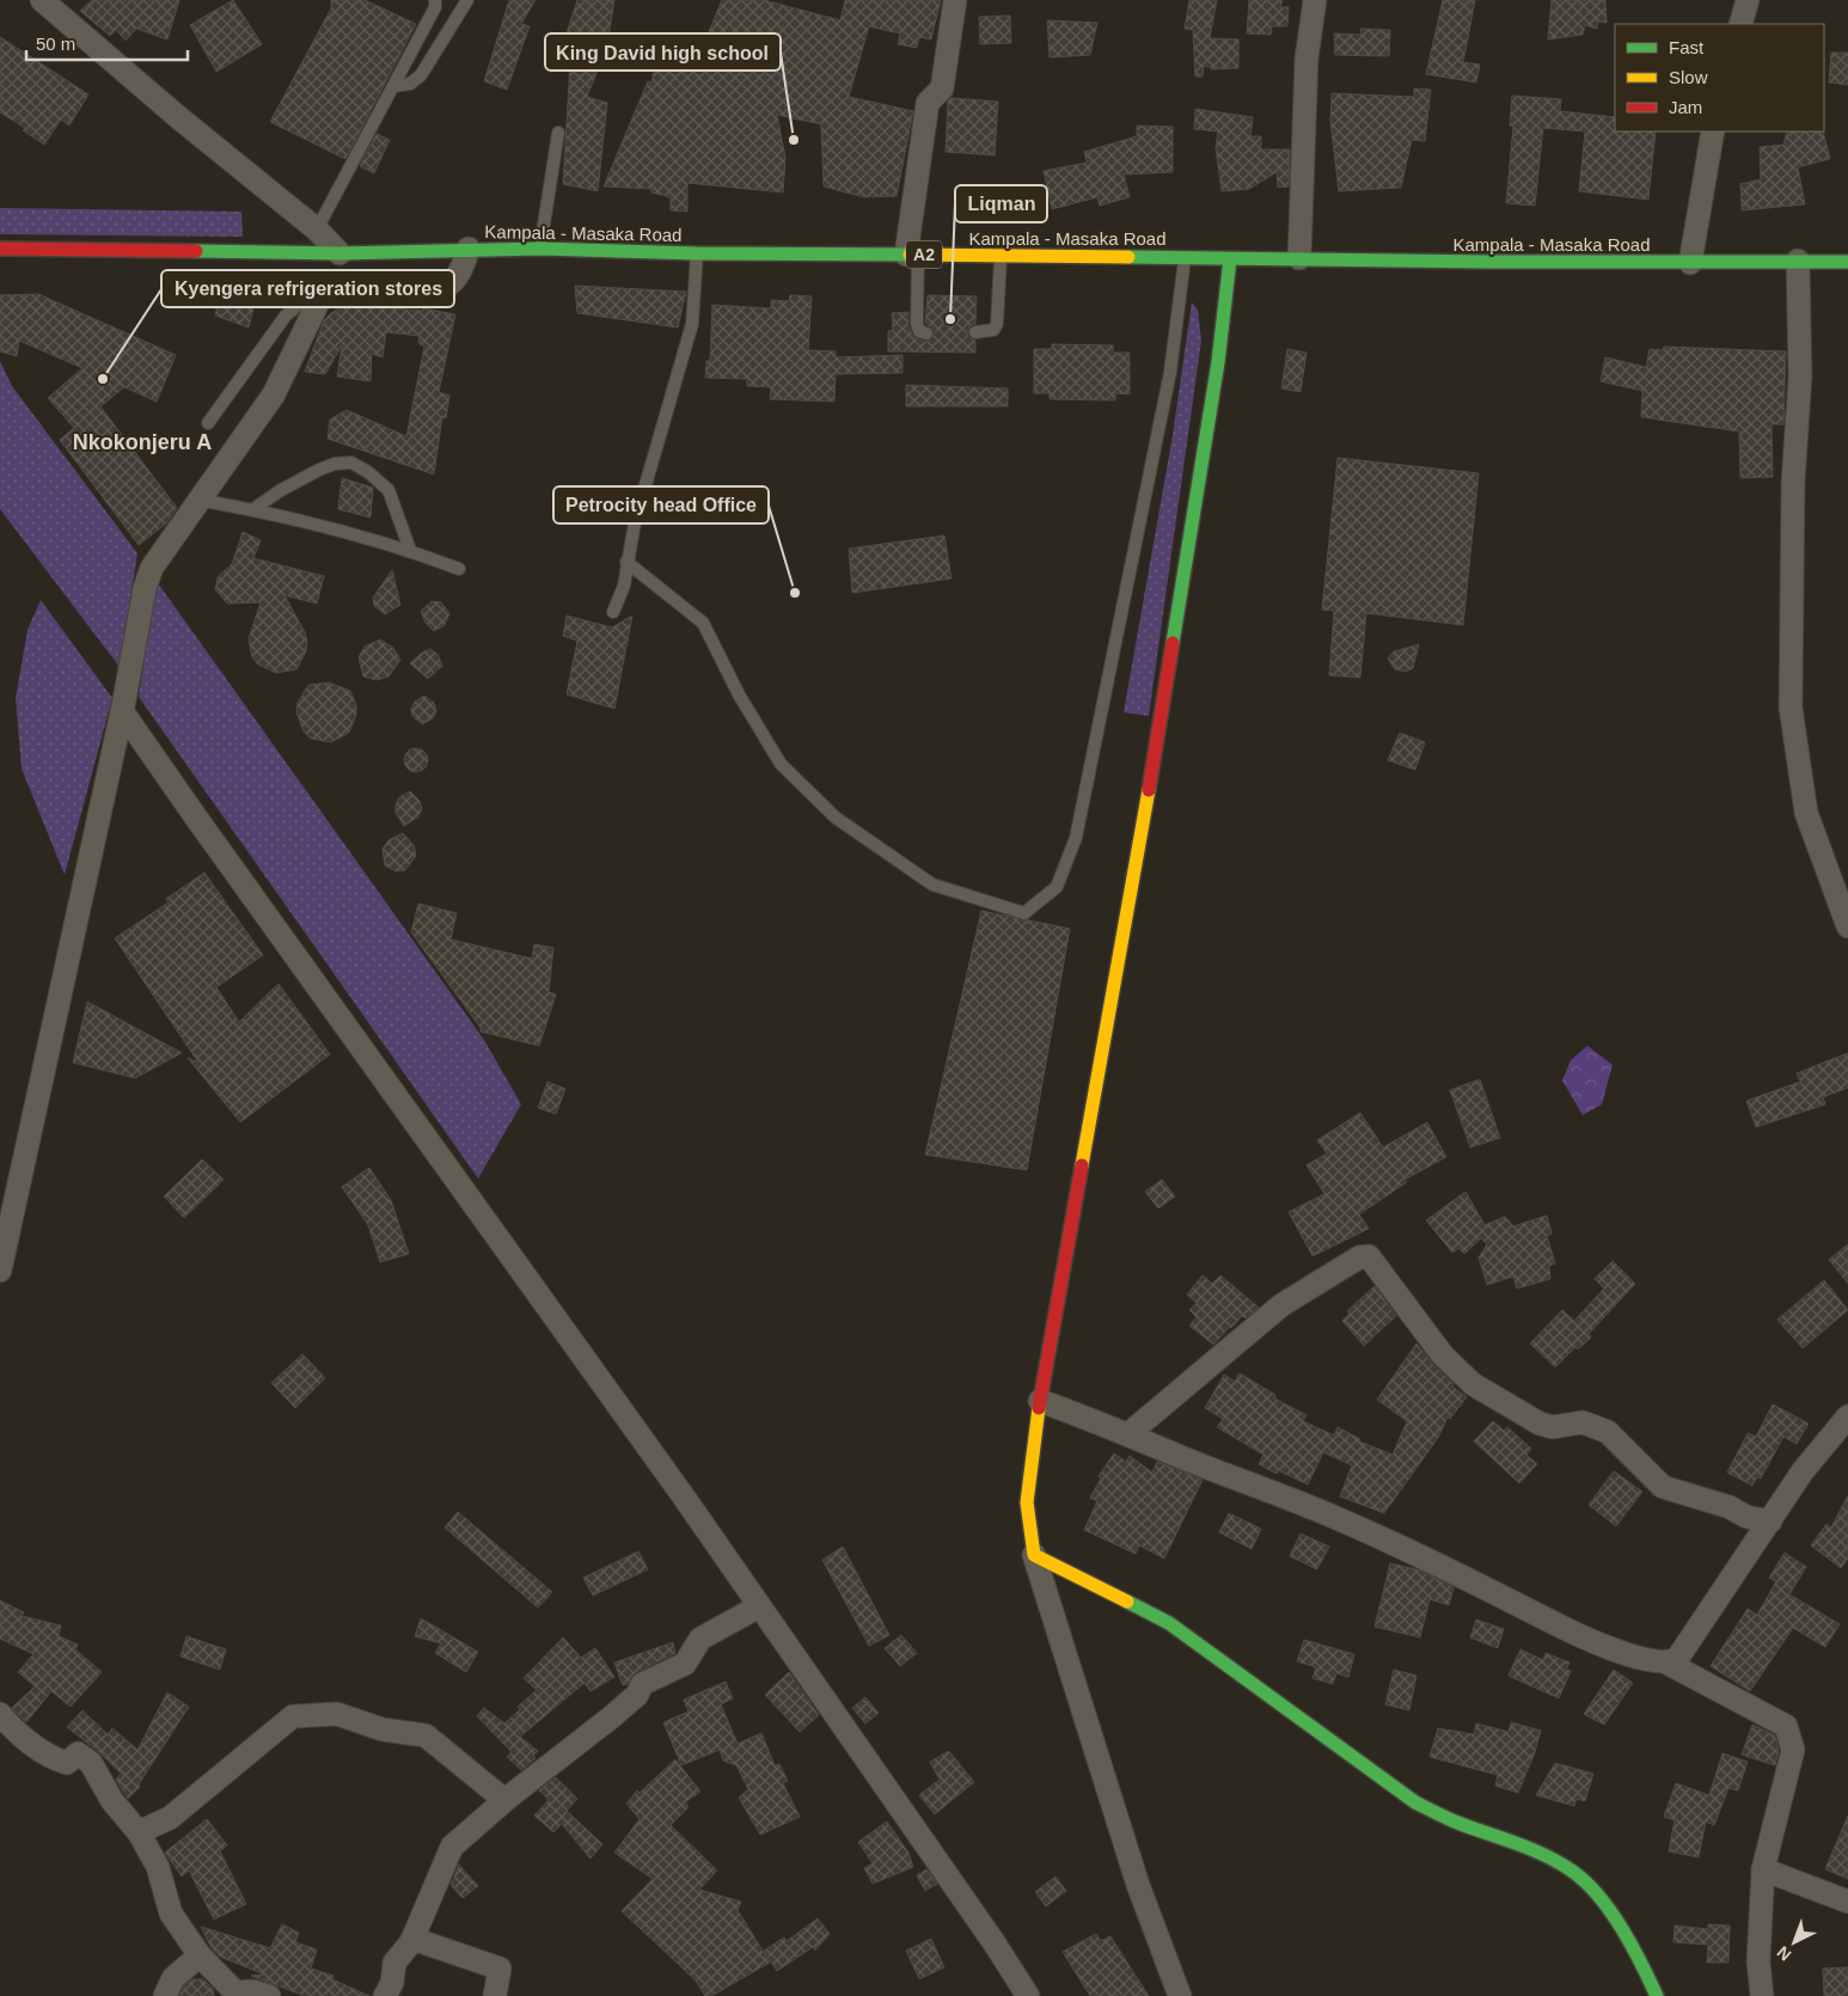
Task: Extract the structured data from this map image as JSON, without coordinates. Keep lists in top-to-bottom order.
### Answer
{
  "streets": {
    "main road": ["Kampala - Masaka Road", "A2"]
  },
  "districts": ["Nkokonjeru A"],
  "places": [
    "King David high school",
    "Liqman",
    "Kyengera refrigeration stores",
    "Petrocity head Office"
  ],
  "legend": ["Fast", "Slow", "Jam"],
  "scale_bar": "50 m",
  "north": "bottom left"
}
